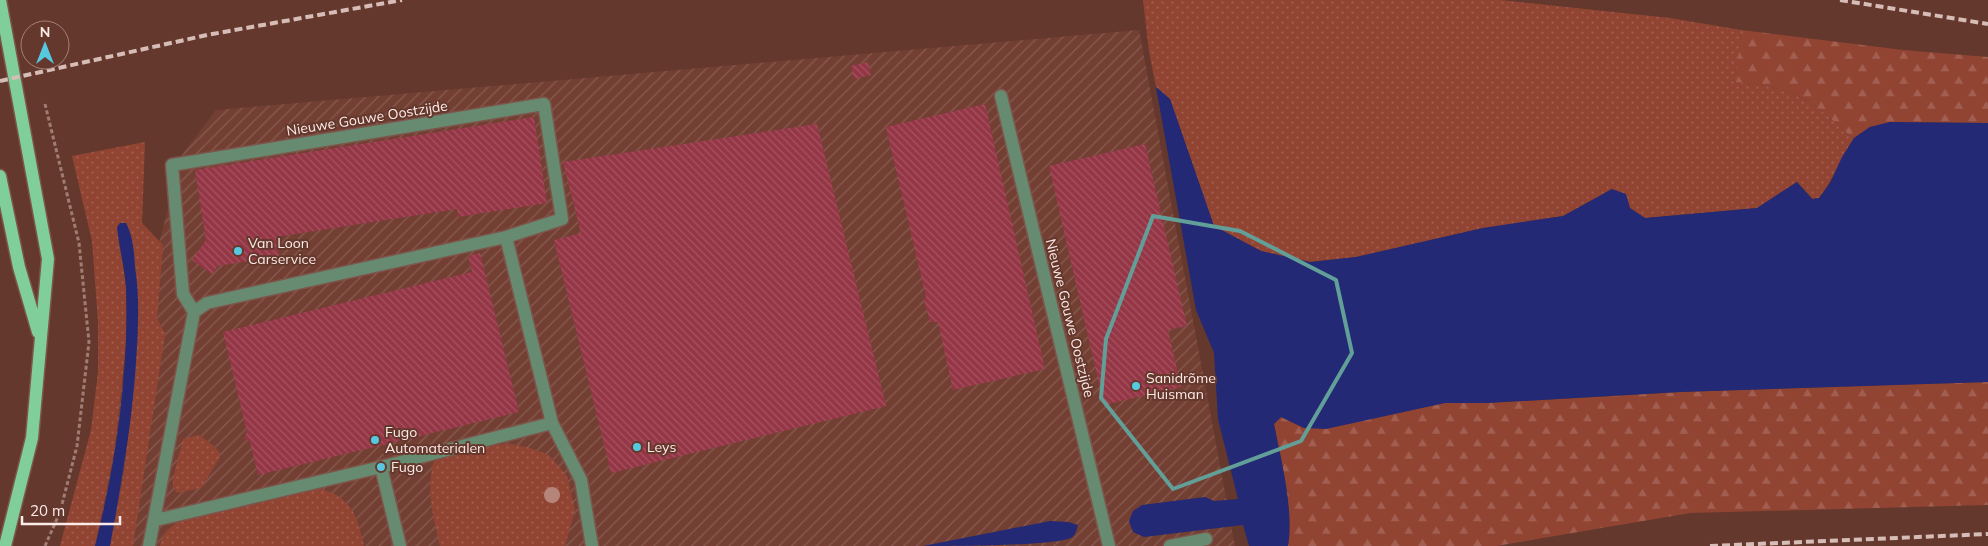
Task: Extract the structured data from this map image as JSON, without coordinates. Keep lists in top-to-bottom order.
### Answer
{
  "streets": {
    "street": ["Nieuwe Gouwe Oostzijde"]
  },
  "places": [
    "Van Loon Carservice",
    "Sanidrõme Huisman",
    "Fugo Automaterialen",
    "Leys",
    "Fugo"
  ],
  "scale_bar": "20 m",
  "north": "top"
}
